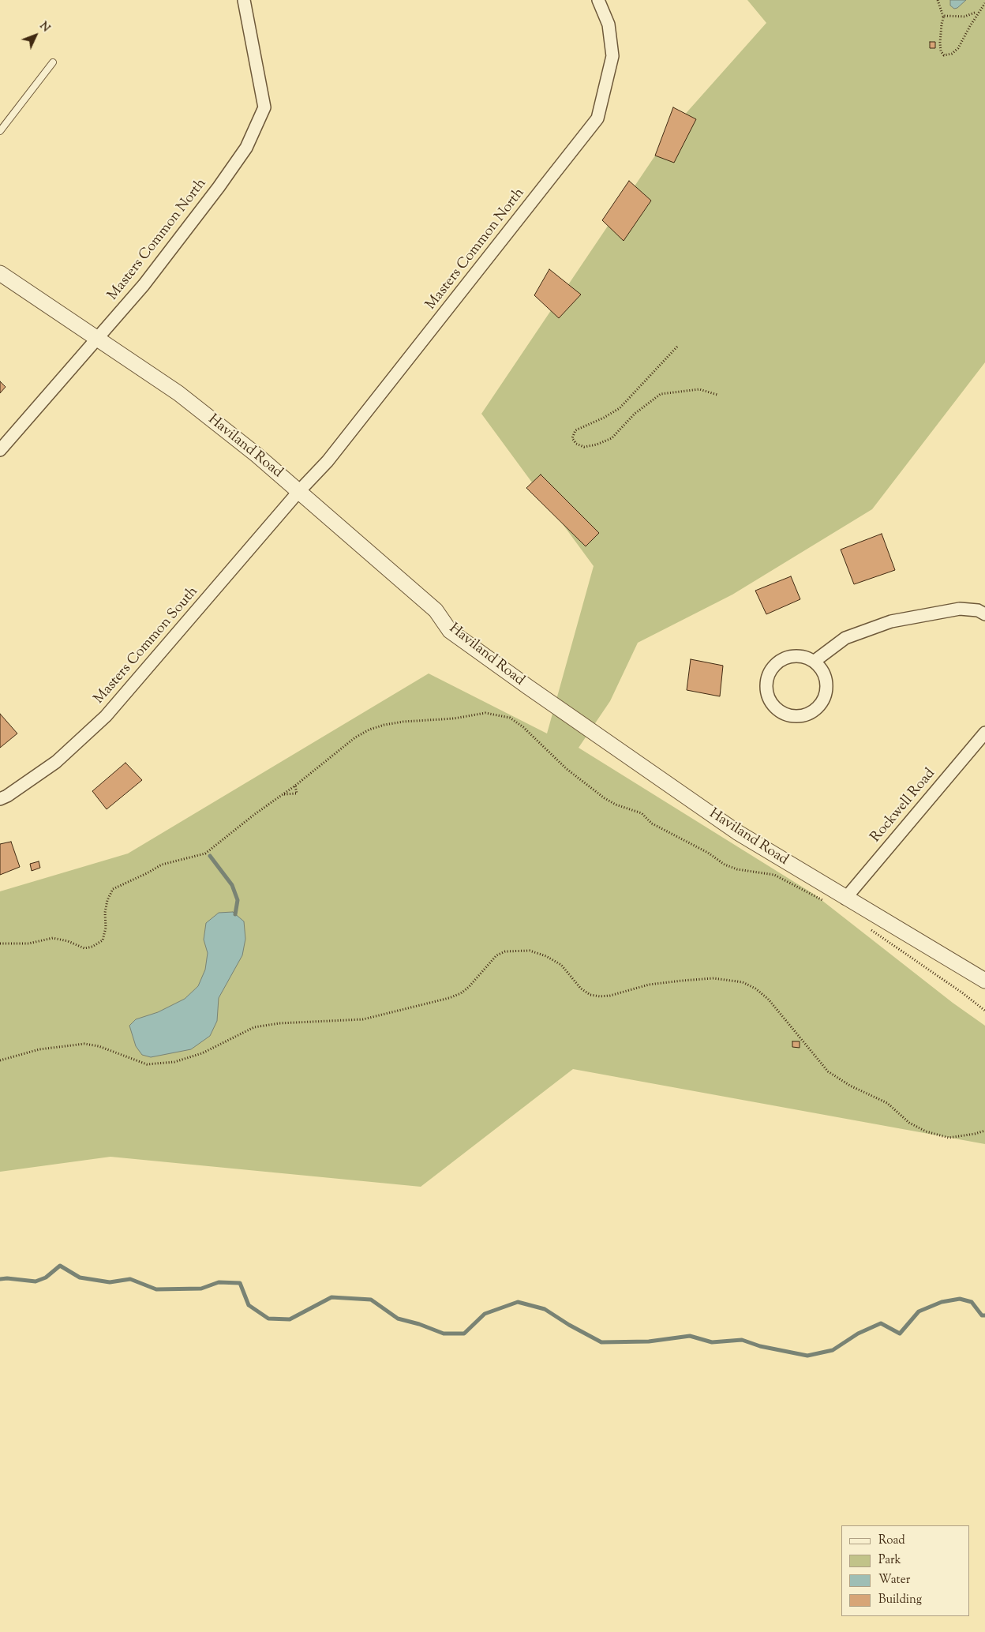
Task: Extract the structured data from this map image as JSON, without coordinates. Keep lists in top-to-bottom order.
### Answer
{
  "streets": {
    "street": [
      "Masters Common North",
      "Haviland Road",
      "Masters Common South",
      "Rockwell Road"
    ]
  },
  "crossings": [
    ["Masters Common North", "Haviland Road"],
    ["Masters Common North", "Masters Common South"],
    ["Haviland Road", "Masters Common South"],
    ["Haviland Road", "Rockwell Road"]
  ],
  "legend": [
    "Road",
    "Park",
    "Water",
    "Building"
  ],
  "north": "top right"
}
